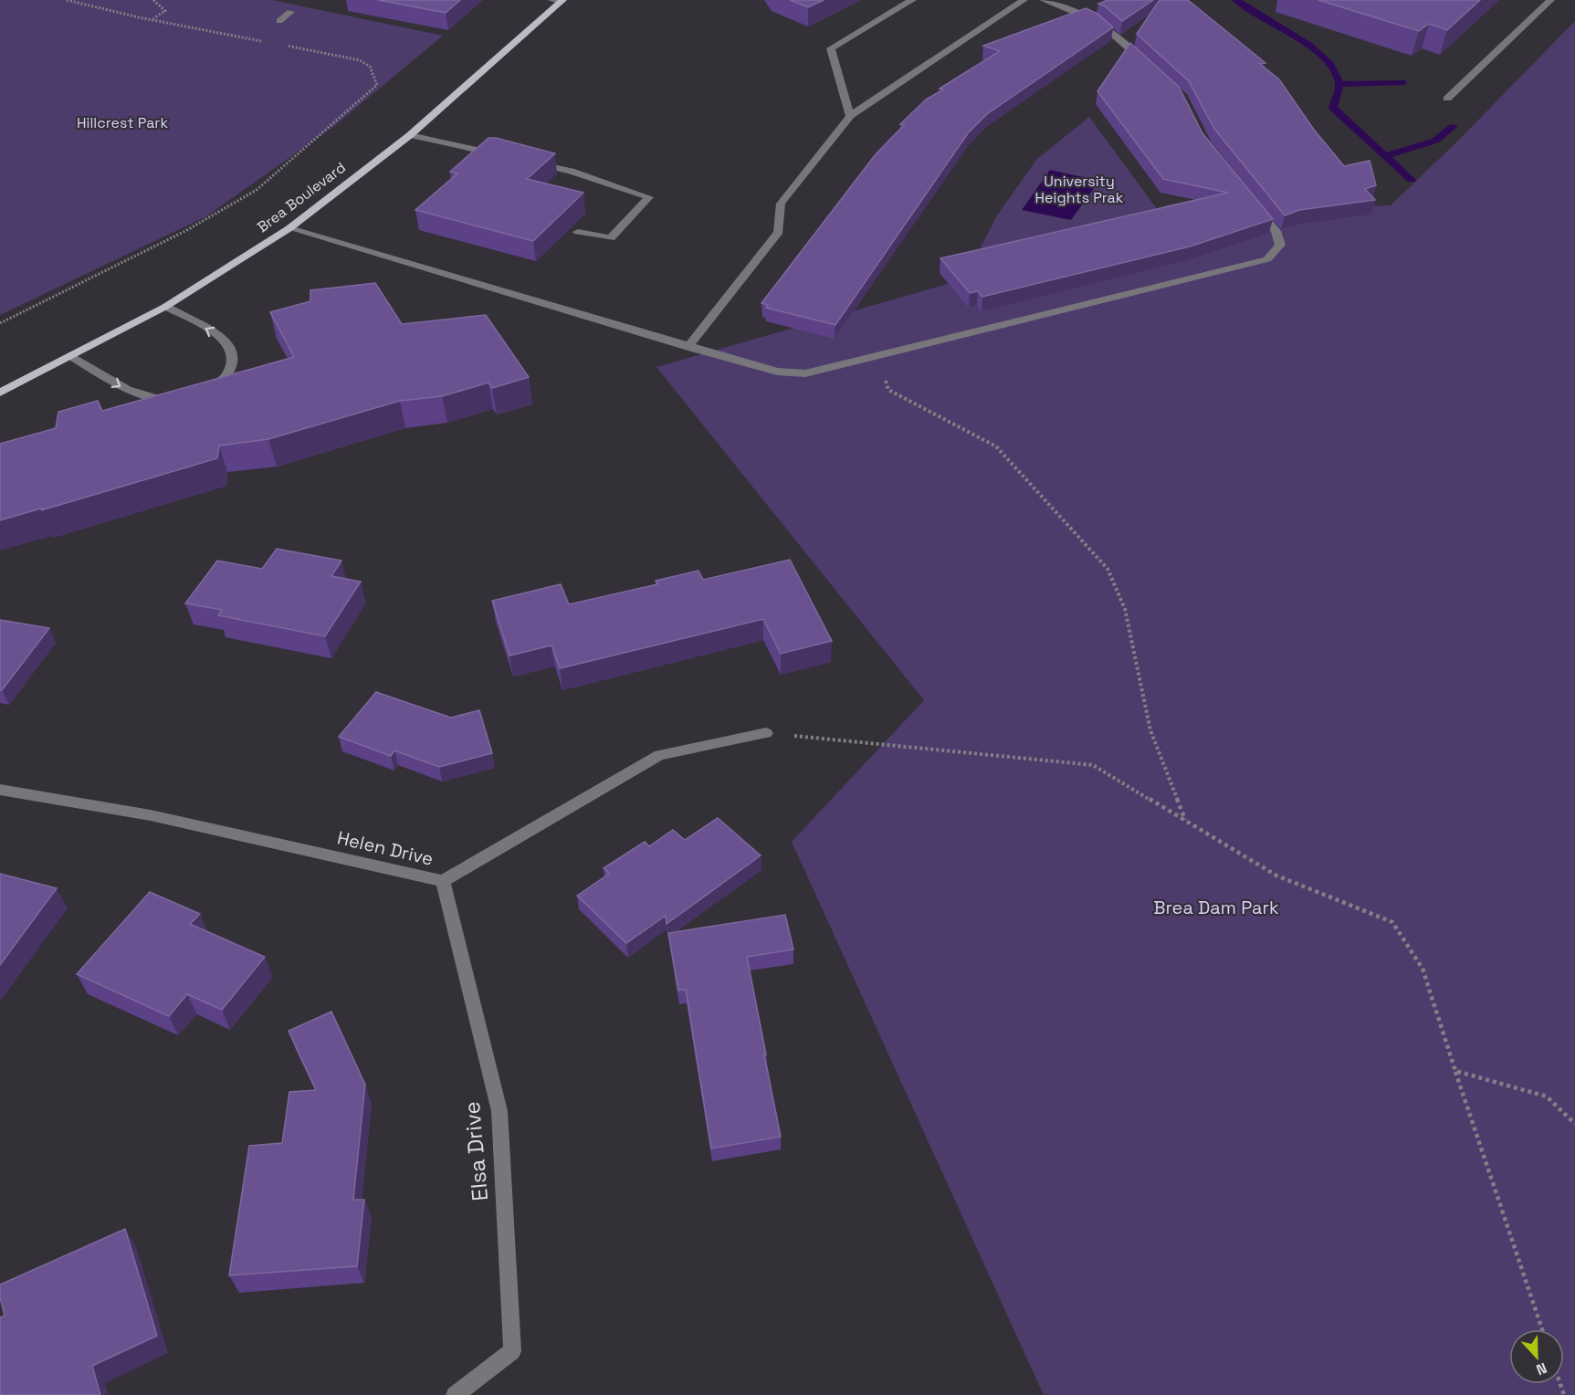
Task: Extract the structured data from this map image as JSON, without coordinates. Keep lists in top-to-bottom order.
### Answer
{
  "streets": {
    "main road": ["Brea Boulevard"],
    "street": ["Helen Drive", "Elsa Drive"]
  },
  "crossings": [
    ["Helen Drive", "Elsa Drive"]
  ],
  "parks": ["Hillcrest Park", "University Heights Prak", "Brea Dam Park"],
  "north": "bottom"
}
